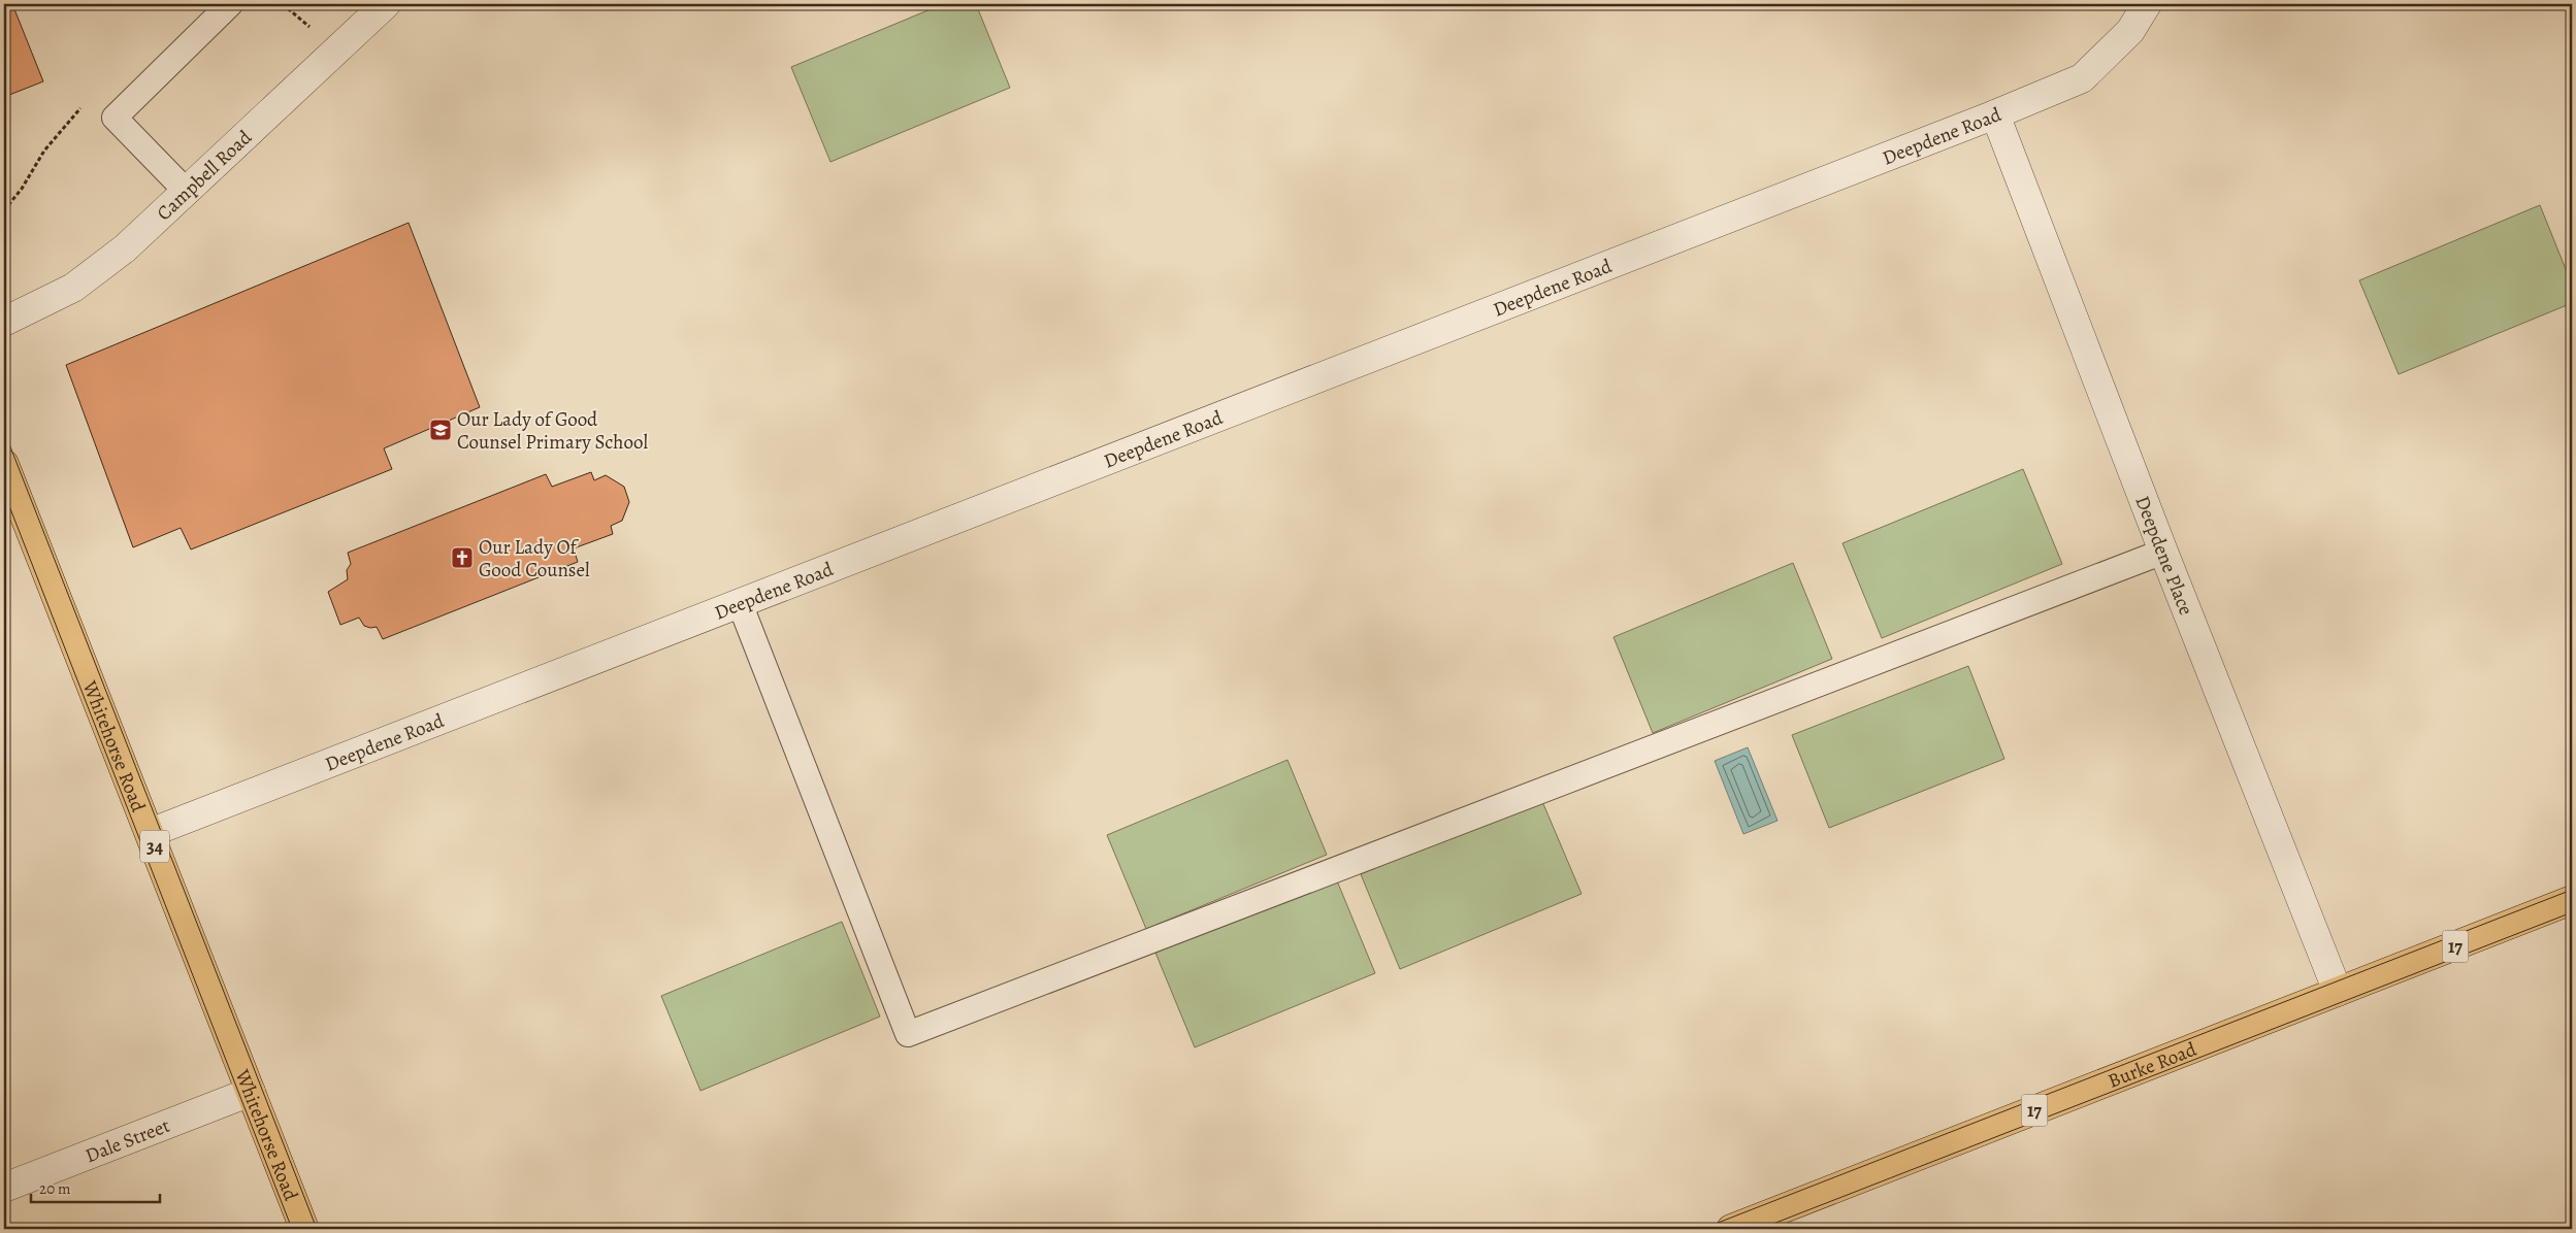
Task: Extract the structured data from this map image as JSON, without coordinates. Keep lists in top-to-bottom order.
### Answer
{
  "streets": {
    "main road": [
      "Whitehorse Road",
      "34",
      "17",
      "Burke Road"
    ],
    "street": [
      "Deepdene Road",
      "Campbell Road",
      "Deepdene Place",
      "Dale Street"
    ]
  },
  "crossings": [
    ["Deepdene Road", "Deepdene Place"],
    ["Deepdene Road", "Whitehorse Road"],
    ["Deepdene Place", "Burke Road"],
    ["Whitehorse Road", "Dale Street"]
  ],
  "places": {
    "school or university": ["Our Lady of Good Counsel Primary School"],
    "church": ["Our Lady Of Good Counsel"]
  },
  "scale_bar": "20 m"
}
